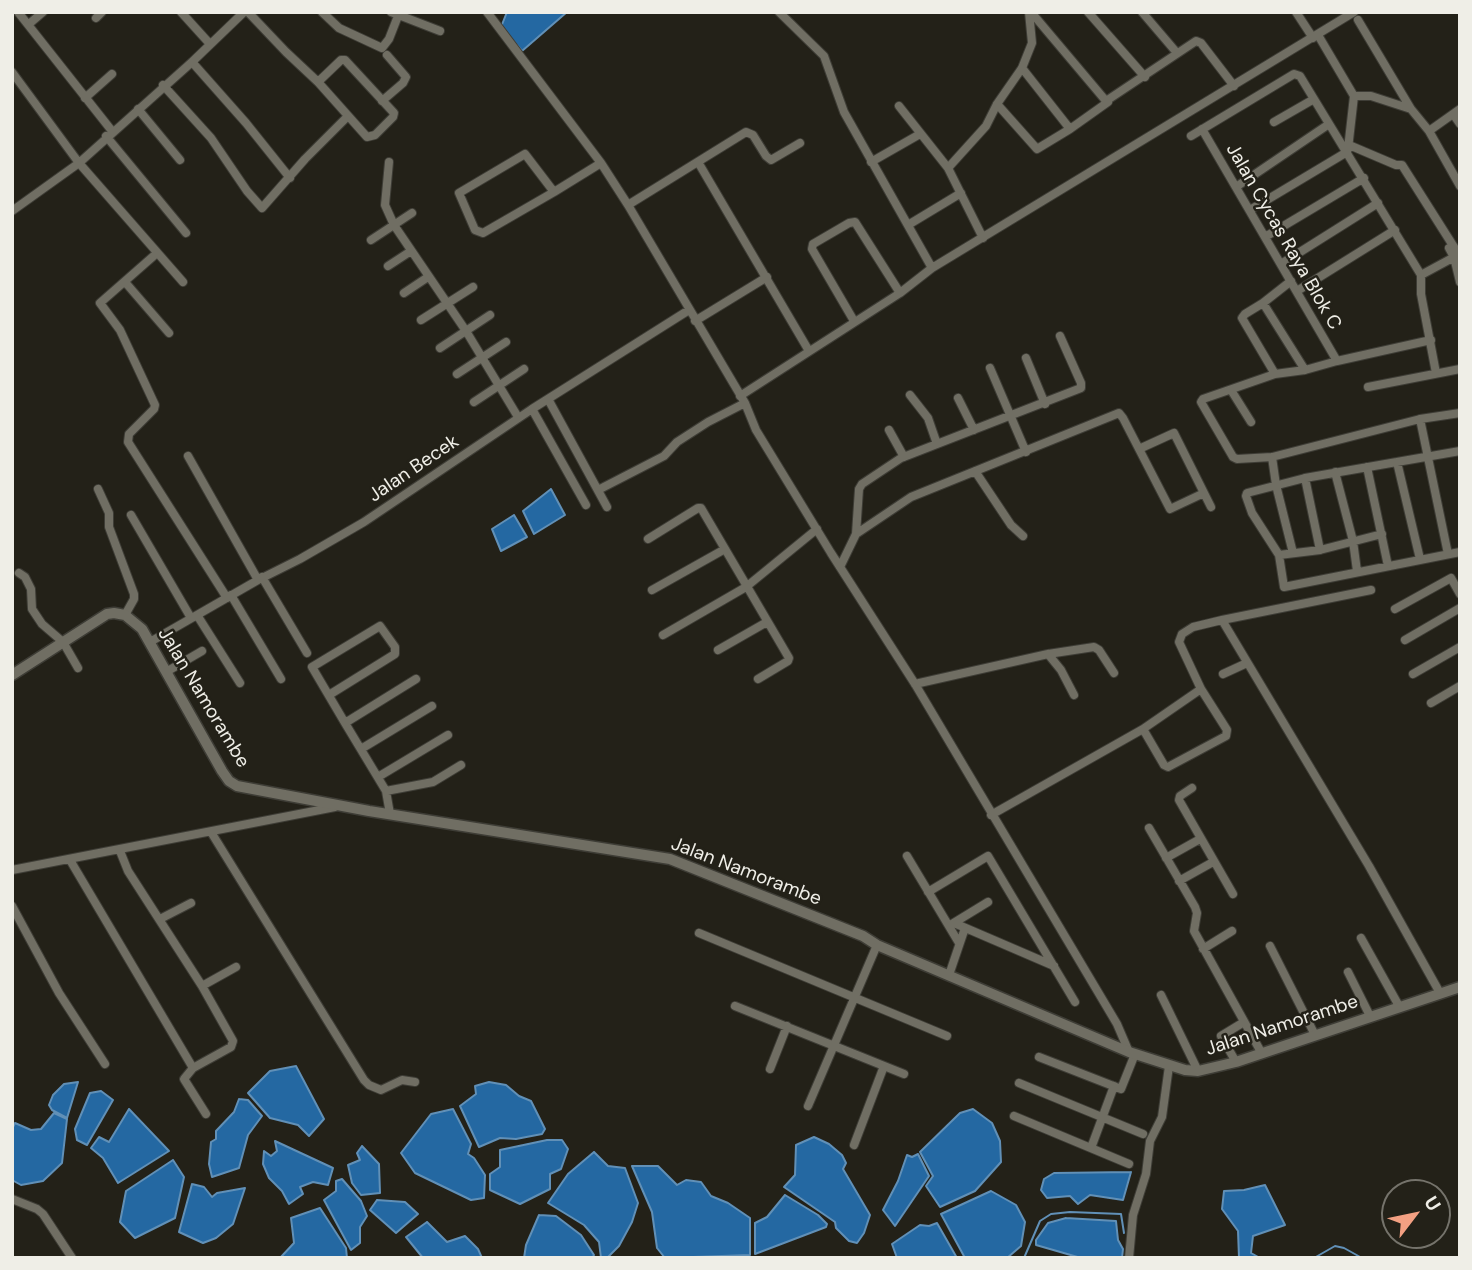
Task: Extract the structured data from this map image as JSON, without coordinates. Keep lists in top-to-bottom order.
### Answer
{
  "streets": {
    "main road": ["Jalan Namorambe"],
    "street": ["Jalan Cycas Raya Blok C", "Jalan Becek"]
  },
  "crossings": [
    ["Jalan Becek", "Jalan Namorambe"]
  ],
  "north": "top right"
}
